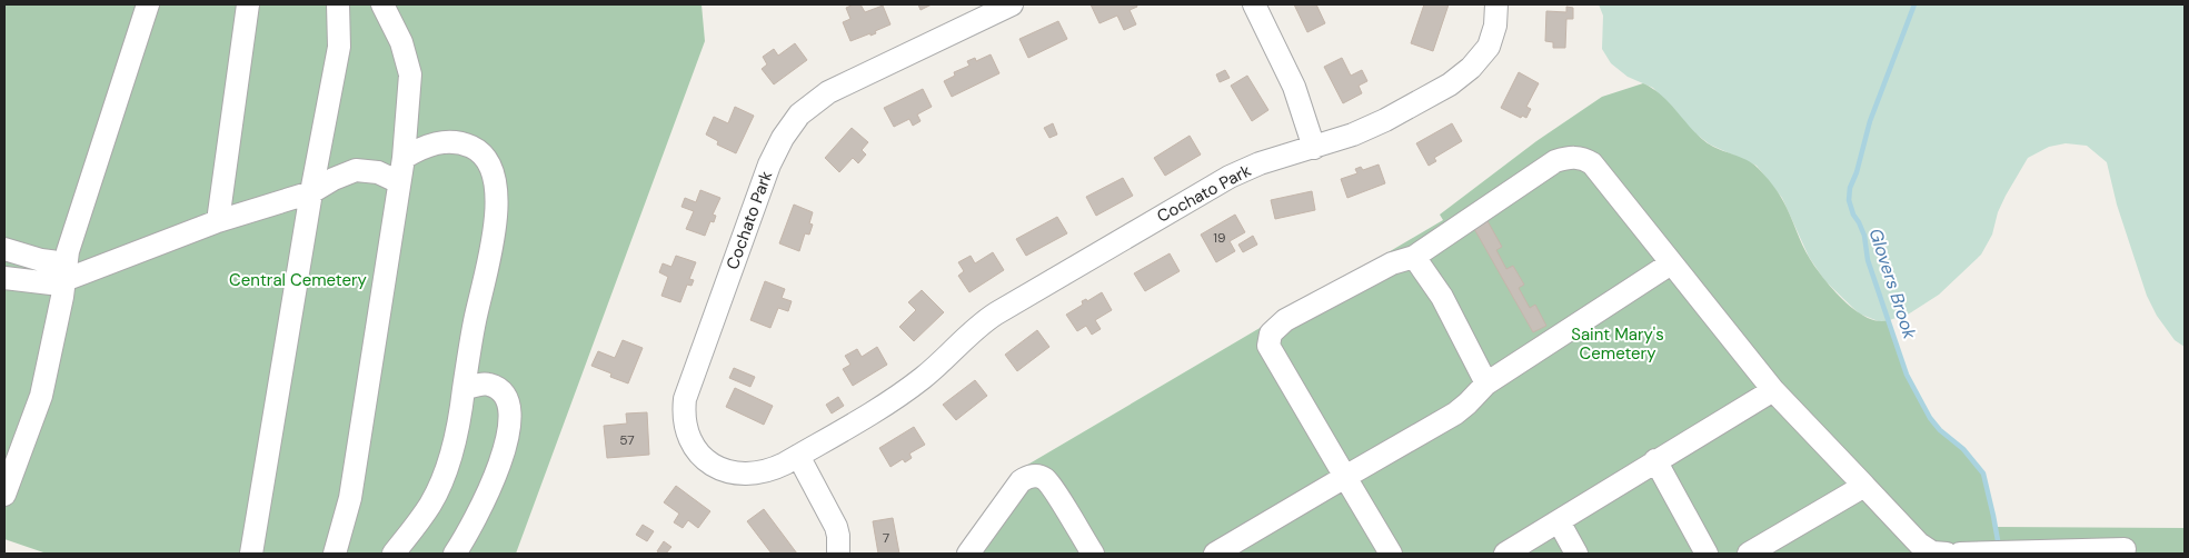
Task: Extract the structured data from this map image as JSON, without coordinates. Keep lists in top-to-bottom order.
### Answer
{
  "streets": {
    "street": ["Cochato Park"]
  },
  "water": ["Glovers Brook"],
  "parks": ["Central Cemetery", "Saint Mary's Cemetery"],
  "house_numbers": ["19", "57", "7"]
}
